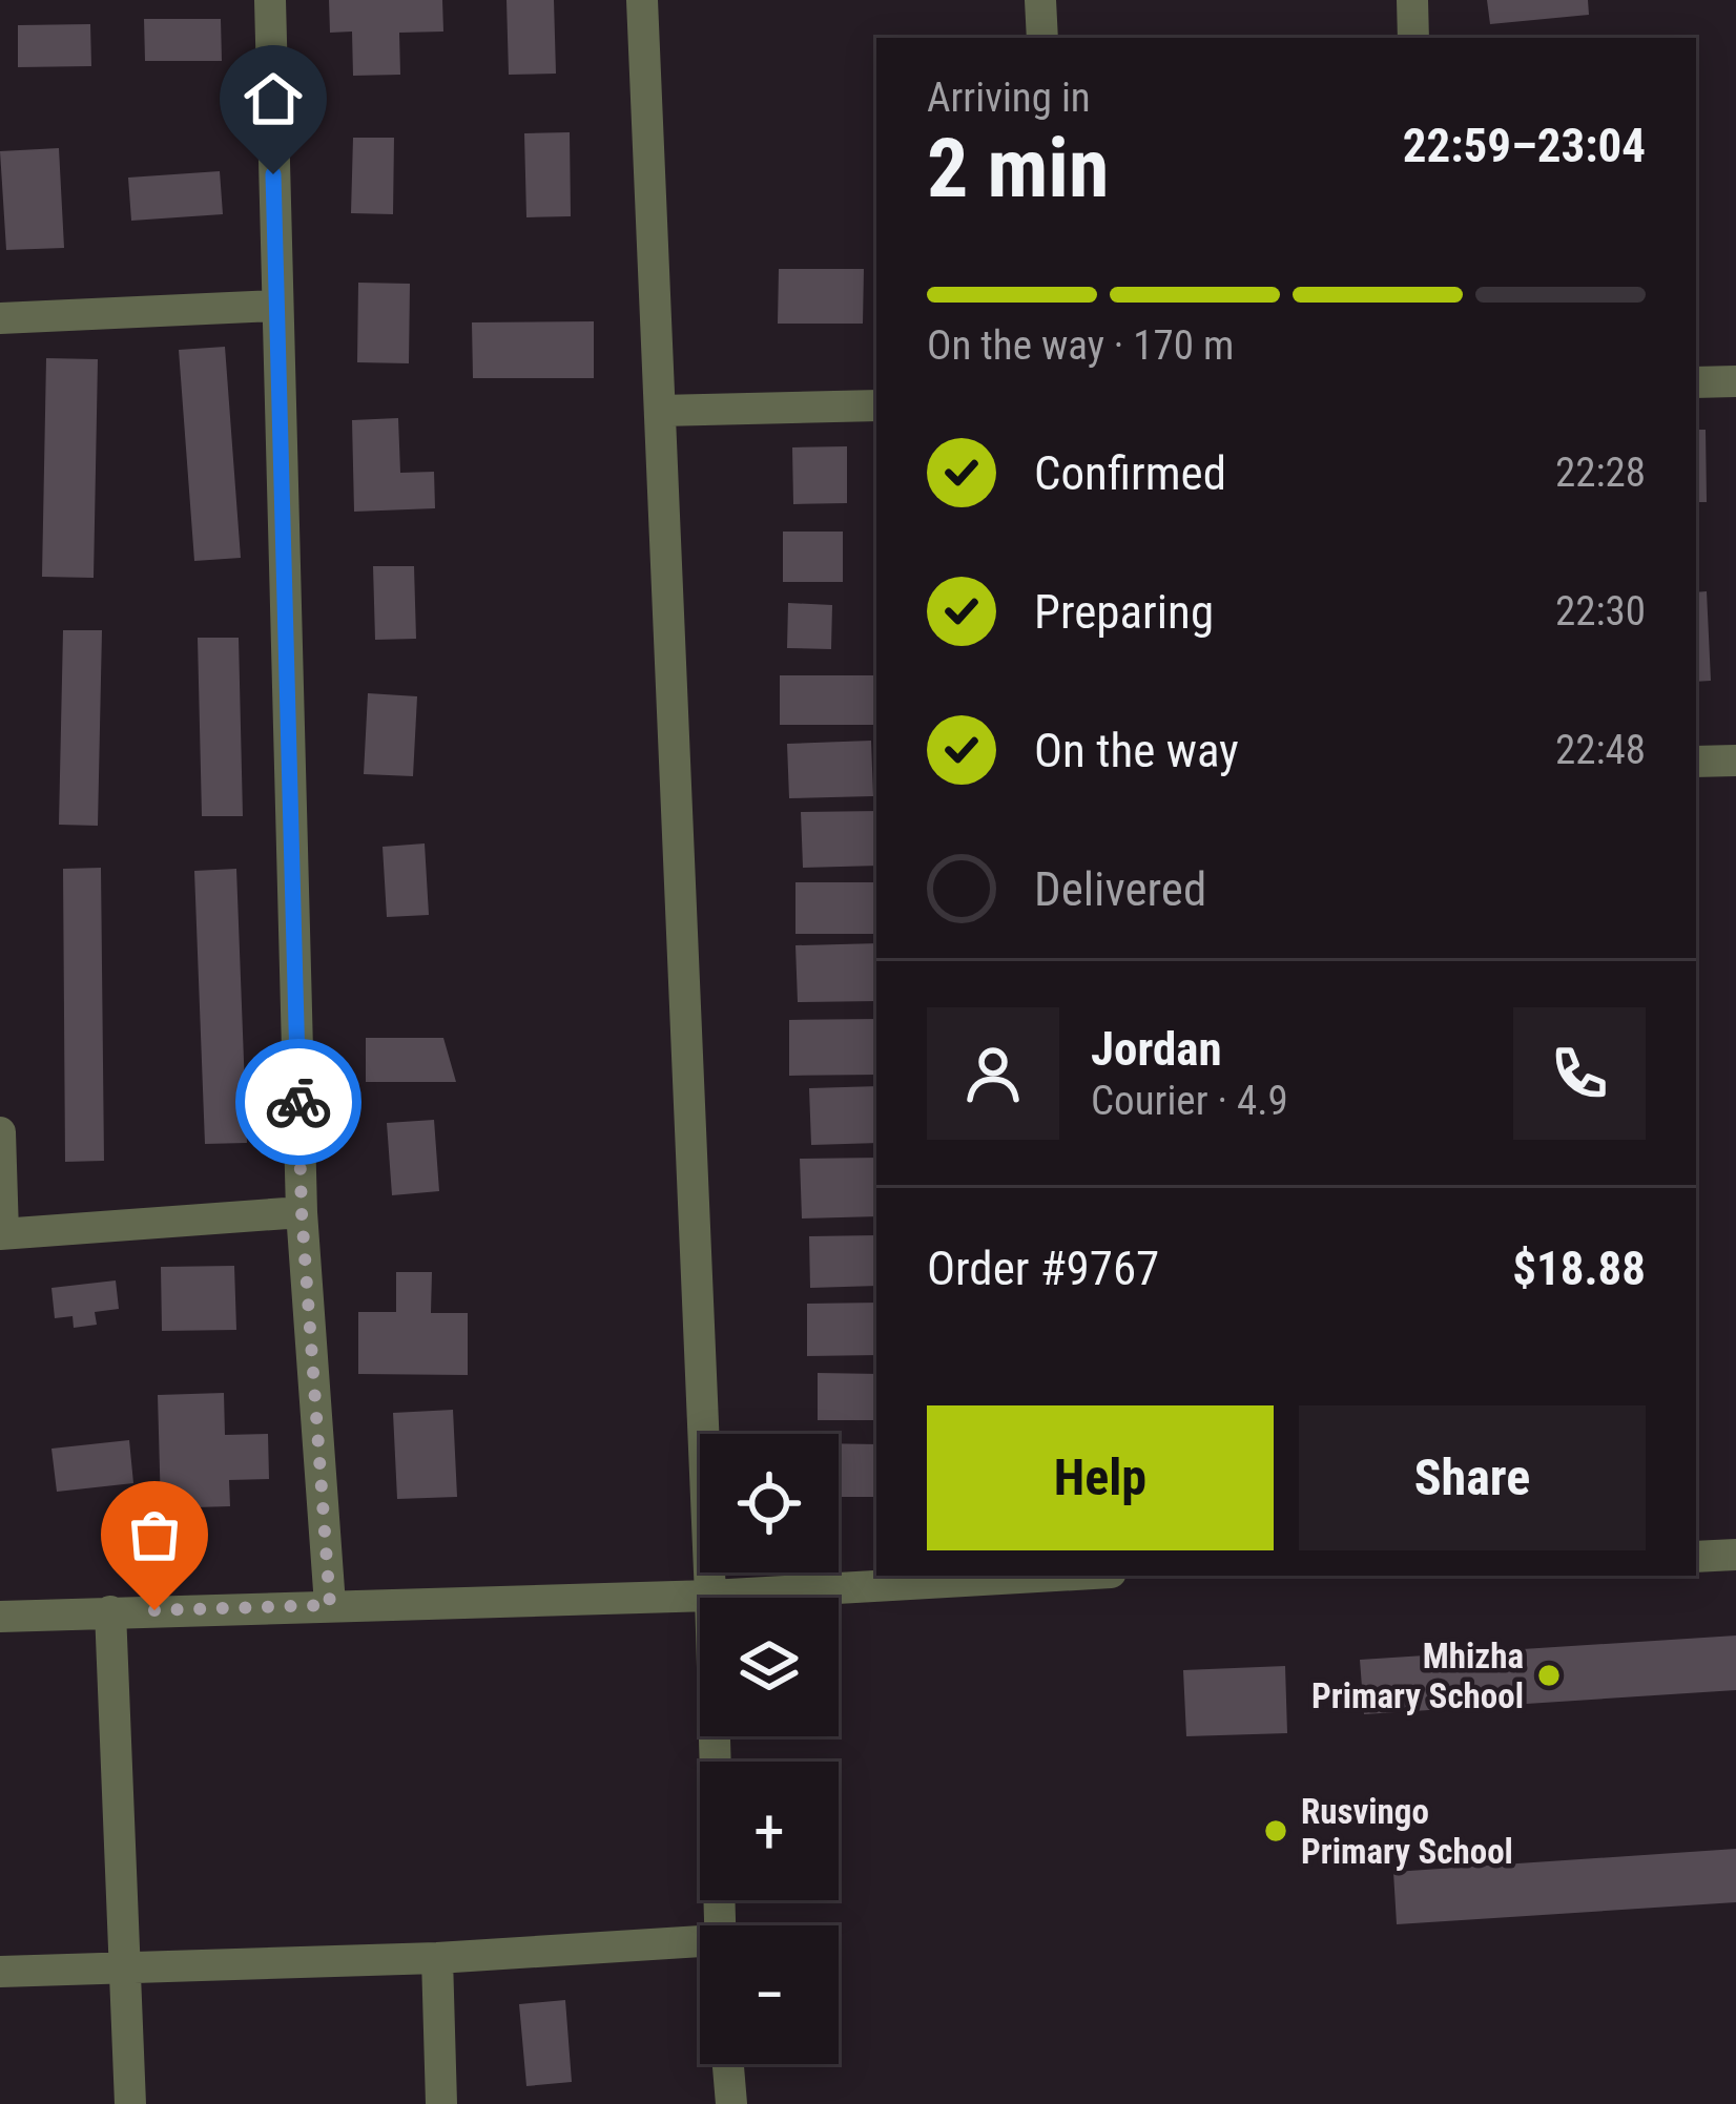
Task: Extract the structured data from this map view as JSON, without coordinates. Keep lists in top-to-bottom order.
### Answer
{
  "places": ["Mhizha Primary School", "Rusvingo Primary School"],
  "page": {
    "heading": ["2 min", "Arriving in", "22:59–23:04"],
    "panel": [
      "Jordan",
      "Courier · 4.9",
      "Order #9767",
      "$18.88"
    ],
    "bar": "On the way · 170 m",
    "list": [
      ["Confirmed", "22:28"],
      ["Preparing", "22:30"],
      ["On the way", "22:48"],
      "Delivered"
    ],
    "buttons": ["Help", "Share"],
    "map_buttons": ["+", "−"]
  }
}
